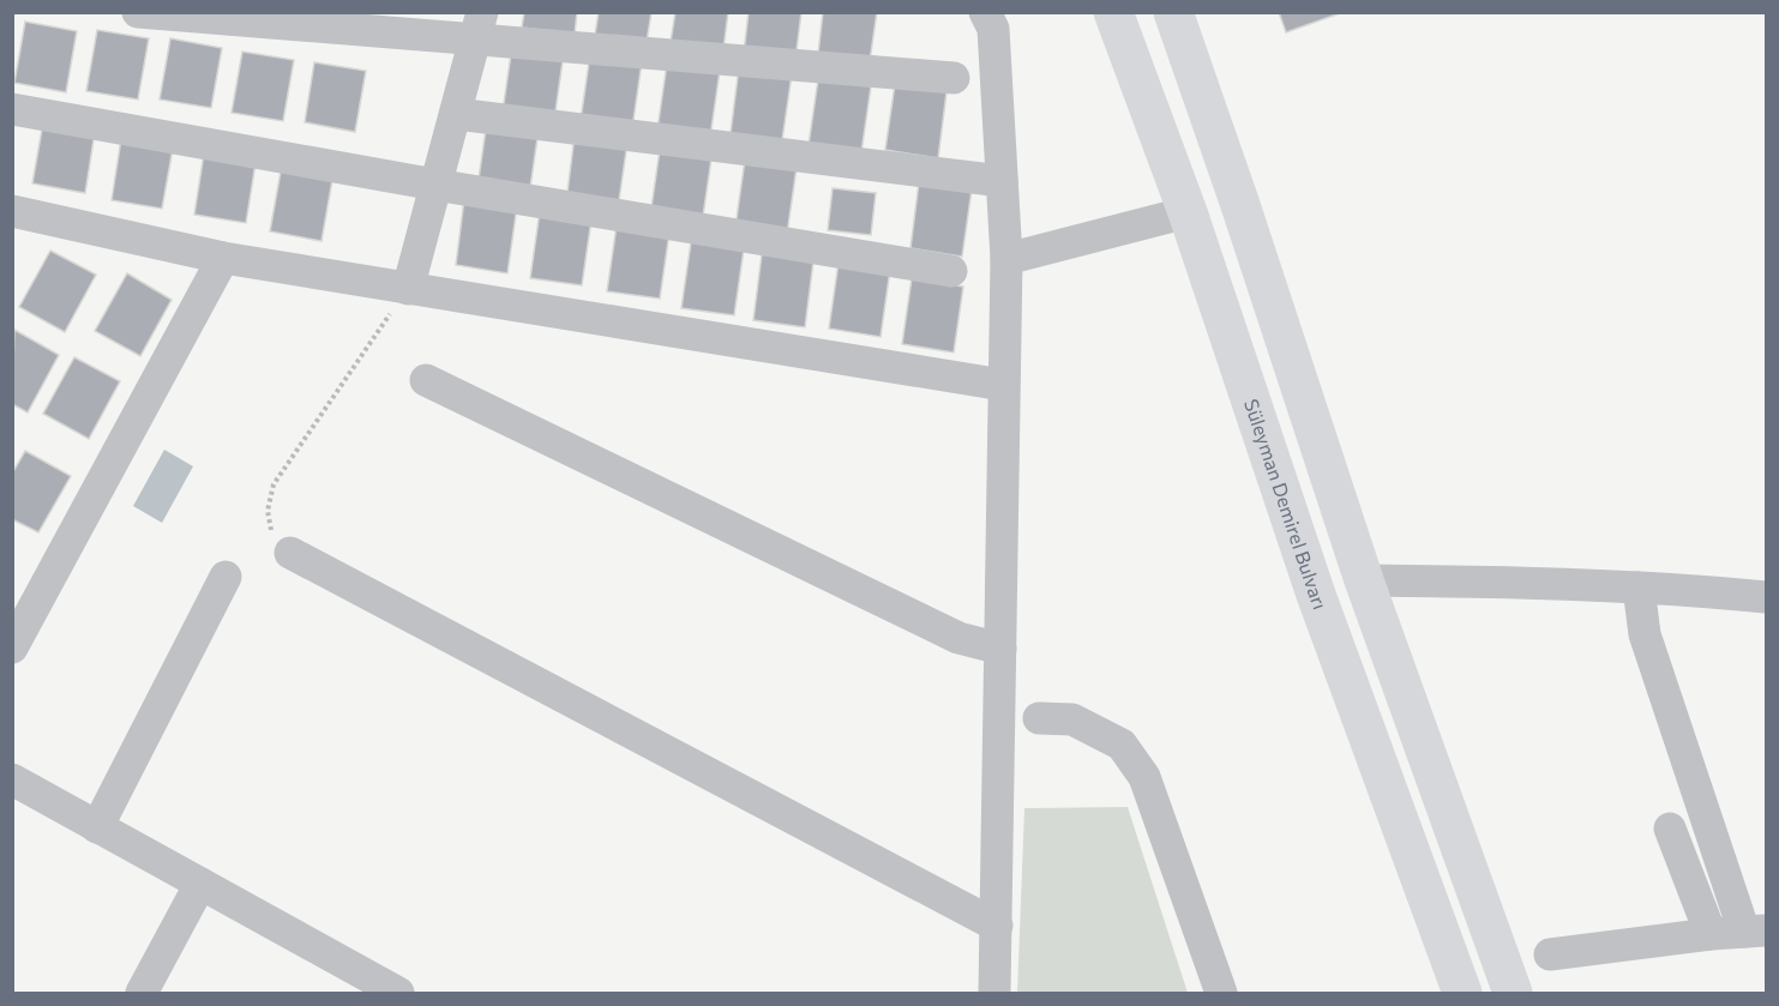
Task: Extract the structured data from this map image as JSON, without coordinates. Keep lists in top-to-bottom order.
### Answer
{
  "streets": {
    "highway": ["Süleyman Demirel Bulvarı"]
  }
}
